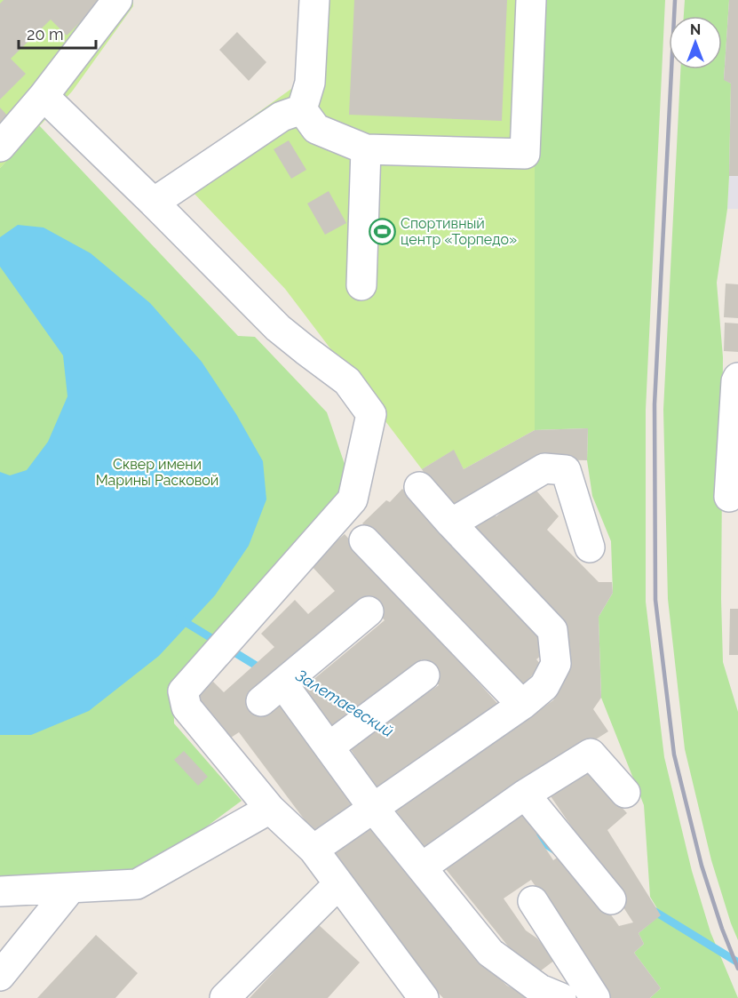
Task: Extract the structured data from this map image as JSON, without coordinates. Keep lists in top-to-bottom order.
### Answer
{
  "water": ["Залетаевский"],
  "parks": ["Сквер имени Марины Расковой"],
  "places": {
    "sports": ["Спортивный центр «Торпедо»"]
  },
  "scale_bar": "20 m",
  "north": "top"
}
